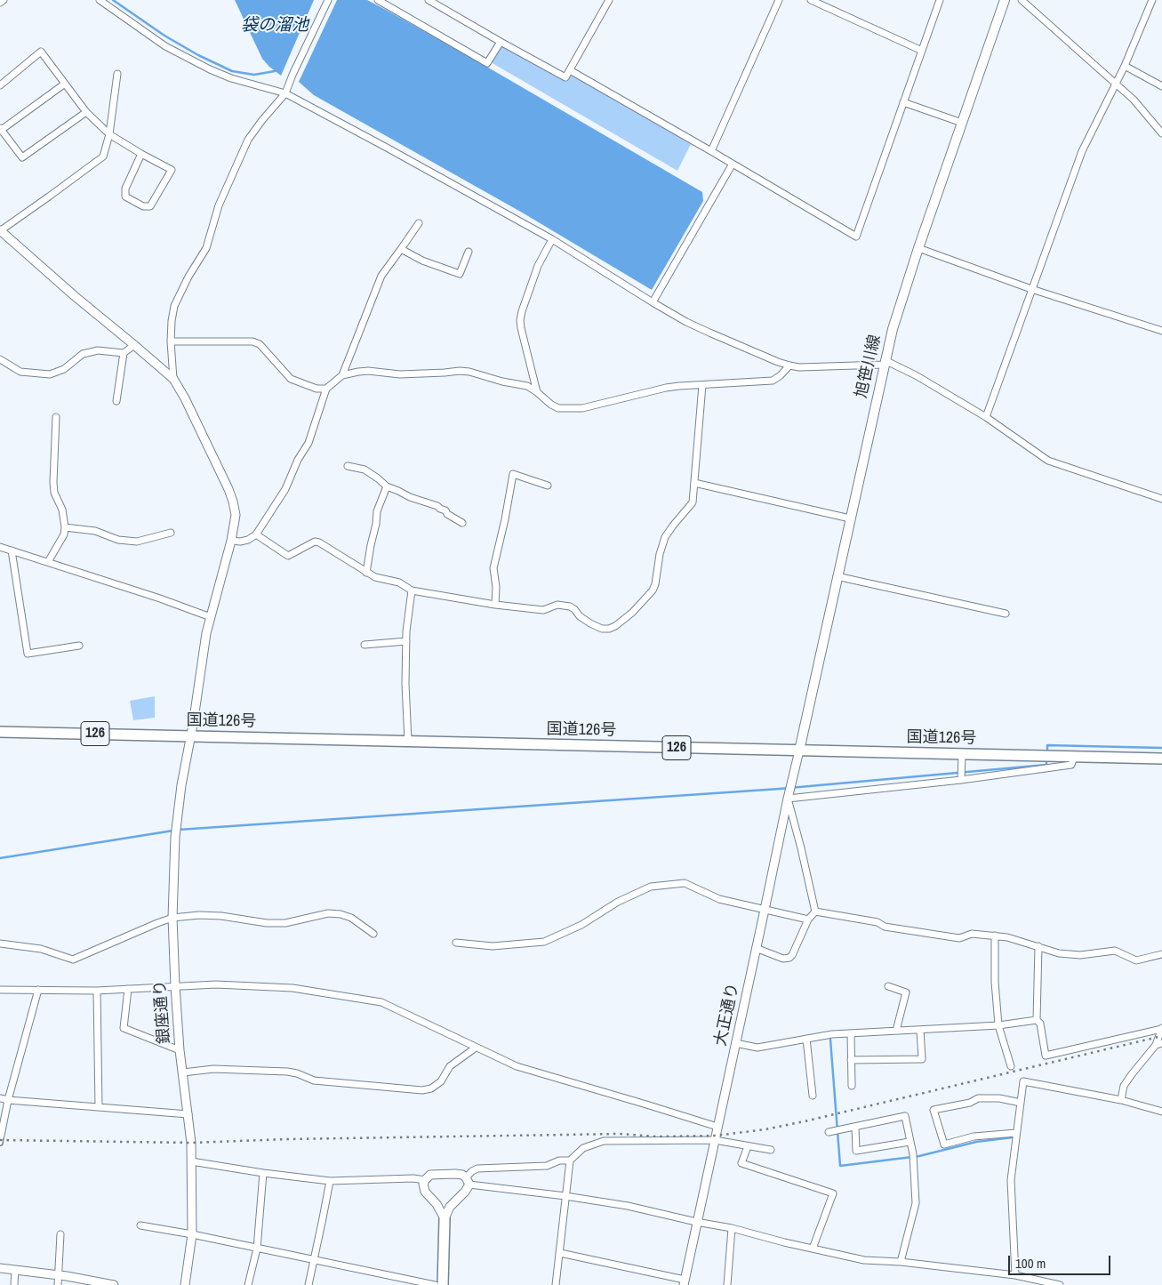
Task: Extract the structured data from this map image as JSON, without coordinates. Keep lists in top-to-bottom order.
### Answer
{
  "streets": {
    "main road": ["旭笹川線", "国道126号", "126"],
    "street": ["銀座通り", "大正通り"]
  },
  "crossings": [
    ["旭笹川線", "国道126号"],
    ["旭笹川線", "大正通り"],
    ["国道126号", "銀座通り"],
    ["国道126号", "大正通り"]
  ],
  "water": ["袋の溜池"],
  "scale_bar": "100 m"
}
